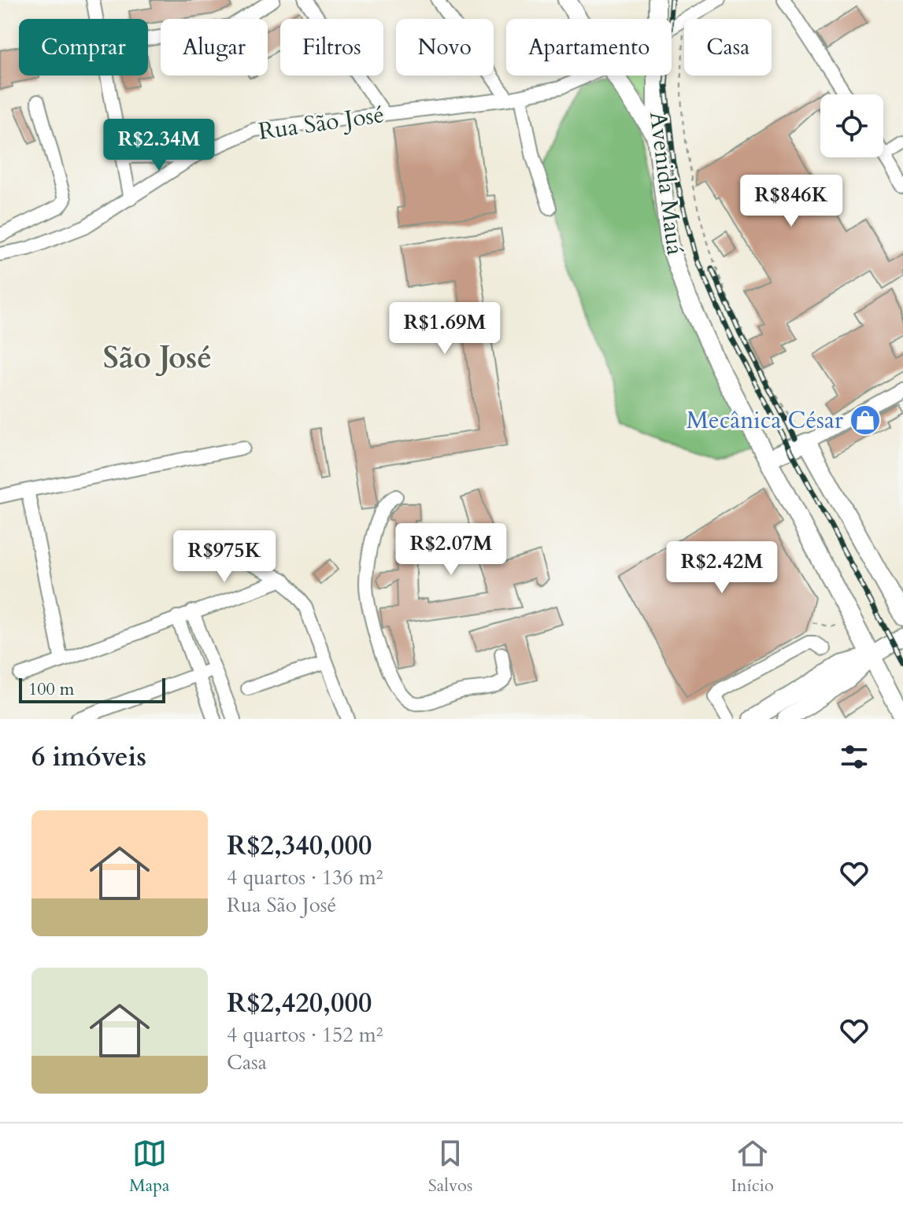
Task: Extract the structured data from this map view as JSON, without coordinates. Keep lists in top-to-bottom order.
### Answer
{
  "streets": {
    "main road": ["Avenida Mauá"],
    "street": ["Rua São José"]
  },
  "districts": ["São José"],
  "places": {
    "shop": ["Mecânica César"]
  },
  "scale_bar": "100 m",
  "page": {
    "chip": [
      "Comprar",
      "Alugar",
      "Filtros",
      "Novo",
      "Apartamento",
      "Casa"
    ],
    "price": [
      "R$2.34M",
      "R$846K",
      "R$1.69M",
      "R$2.07M",
      "R$975K",
      "R$2.42M"
    ],
    "scale": "100 m",
    "heading": "6 imóveis",
    "list": [
      {
        "name": "R$2,340,000",
        "note": "4 quartos · 136 m² · Rua São José"
      },
      {
        "name": "R$2,420,000",
        "note": "4 quartos · 152 m² · Casa"
      }
    ],
    "tabs": ["Mapa", "Salvos", "Início"]
  }
}
